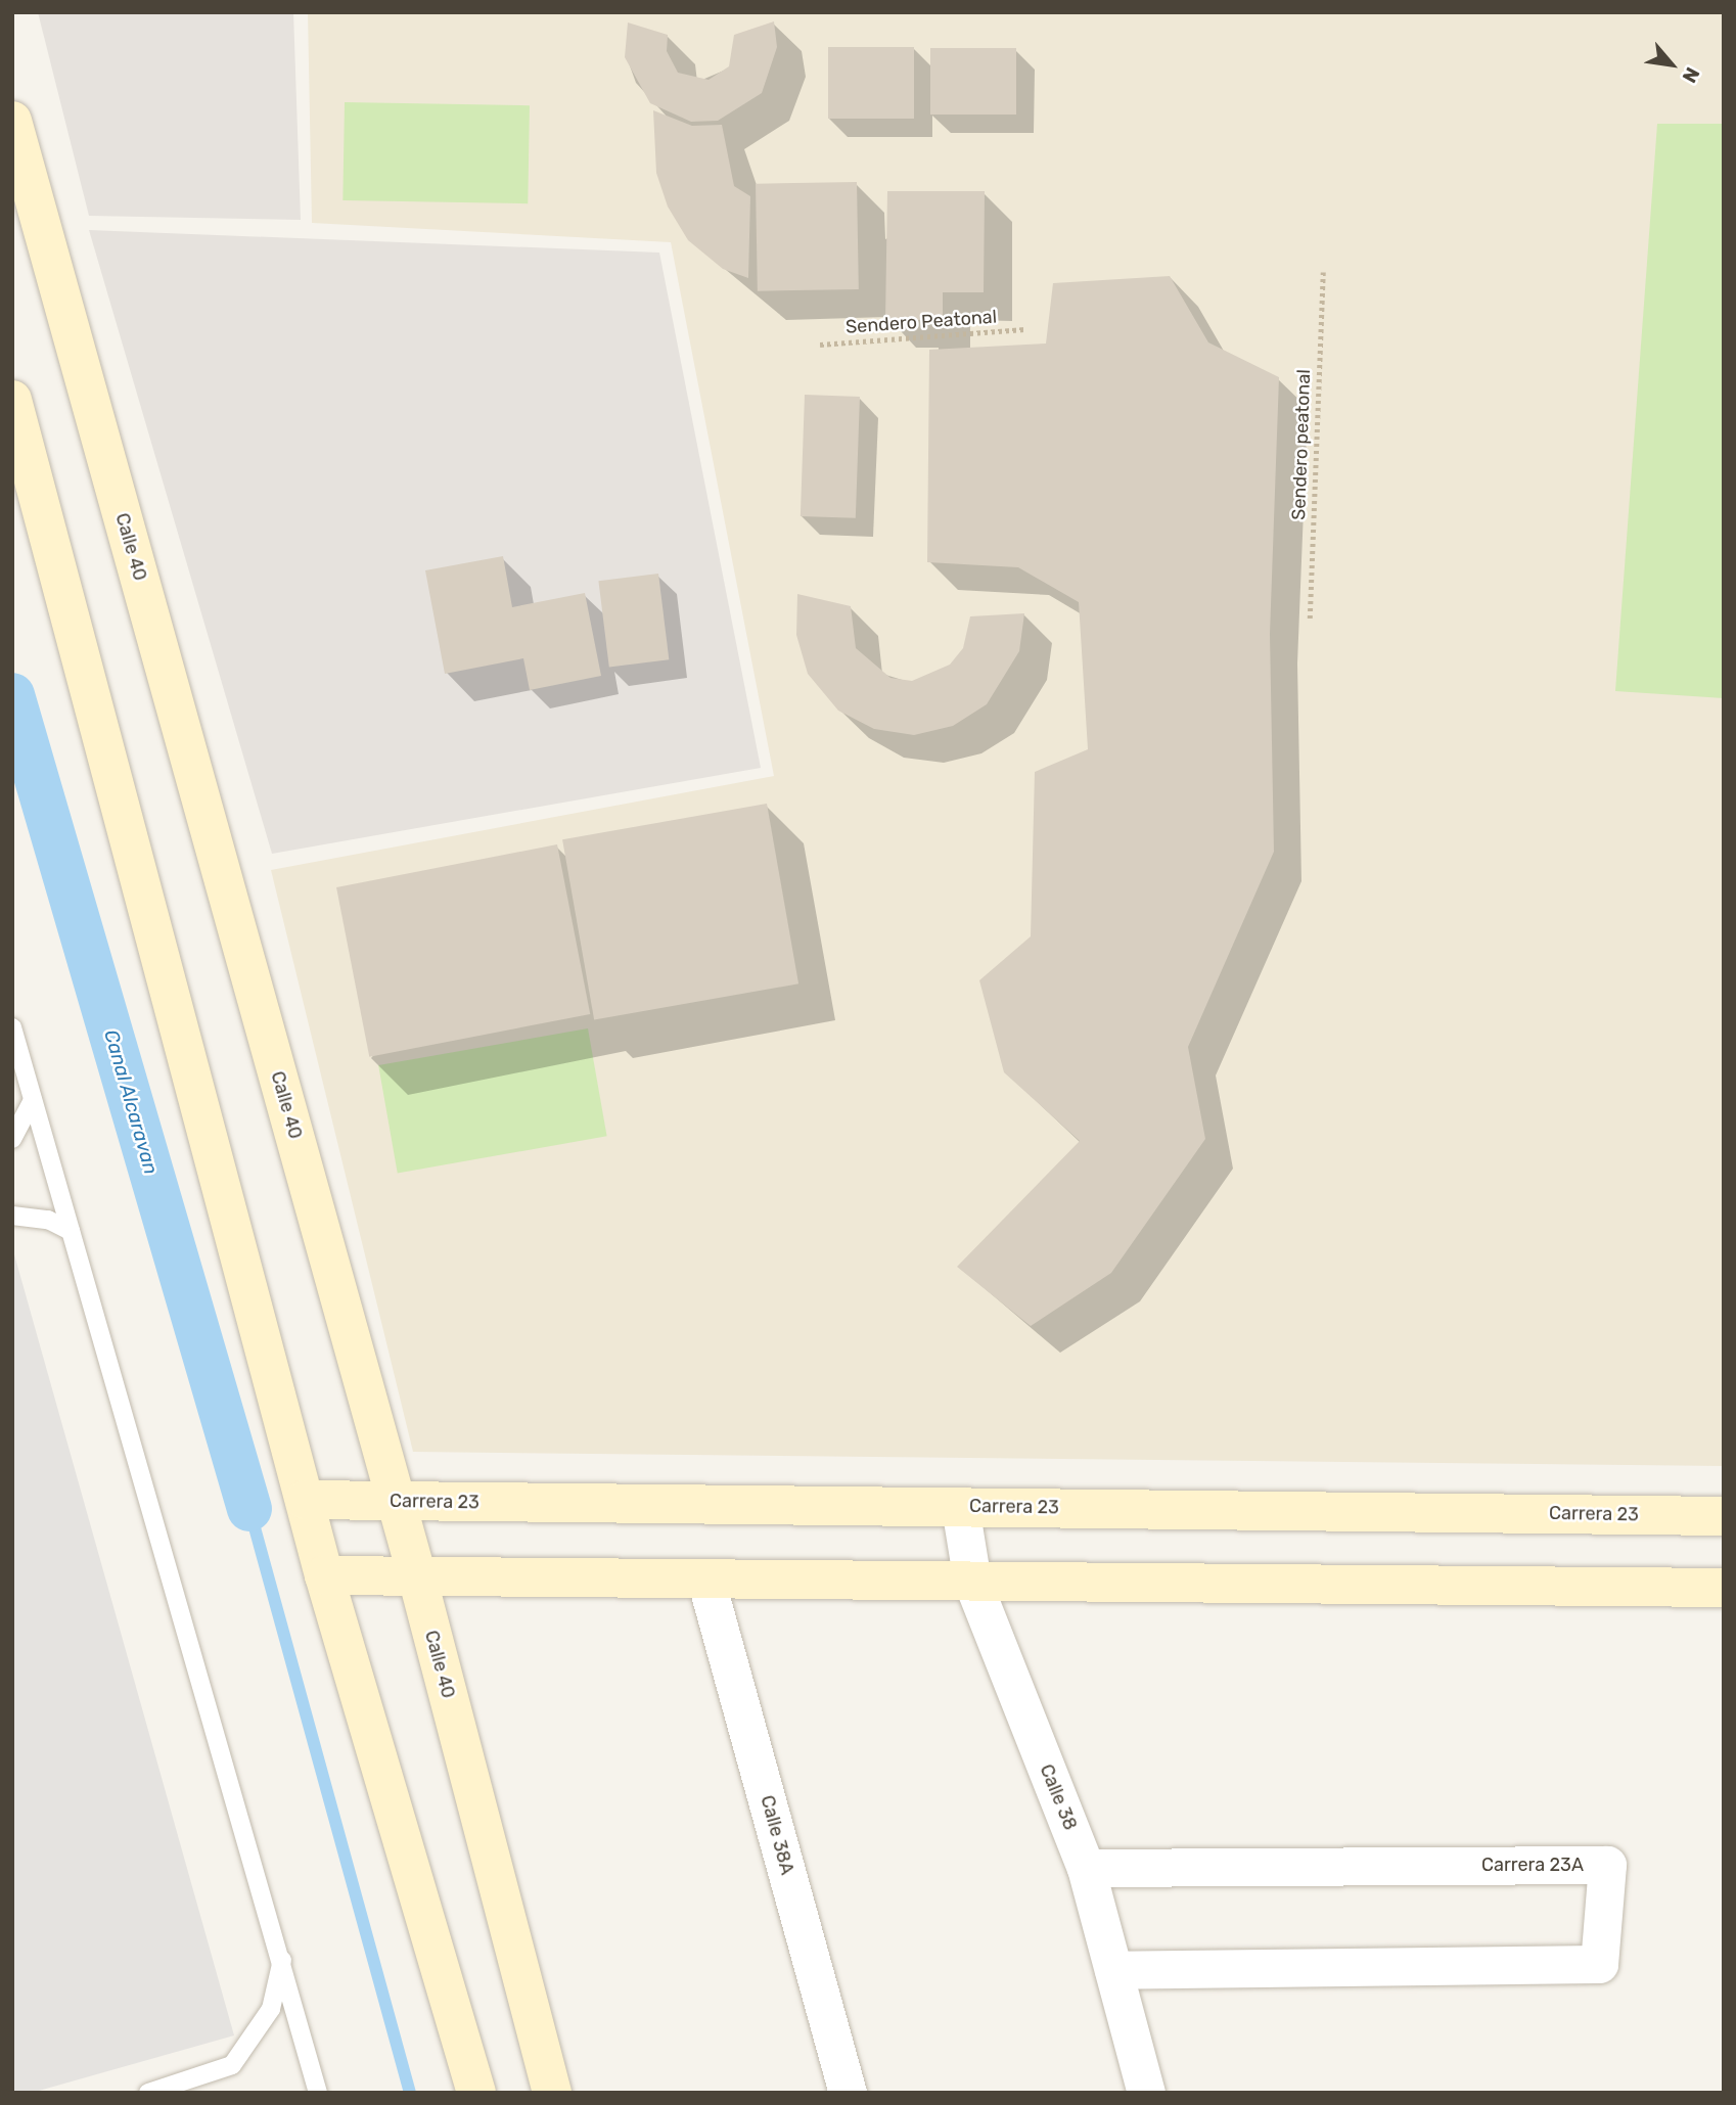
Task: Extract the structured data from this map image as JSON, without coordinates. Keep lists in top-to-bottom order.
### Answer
{
  "streets": {
    "main road": ["Calle 40", "Carrera 23"],
    "street": ["Calle 38", "Calle 38A", "Carrera 23A"],
    "path": ["Sendero Peatonal", "Sendero peatonal"]
  },
  "crossings": [
    ["Calle 40", "Carrera 23"],
    ["Carrera 23", "Calle 38"],
    ["Calle 38", "Carrera 23A"]
  ],
  "water": ["Canal Alcaravan"],
  "north": "bottom right"
}
